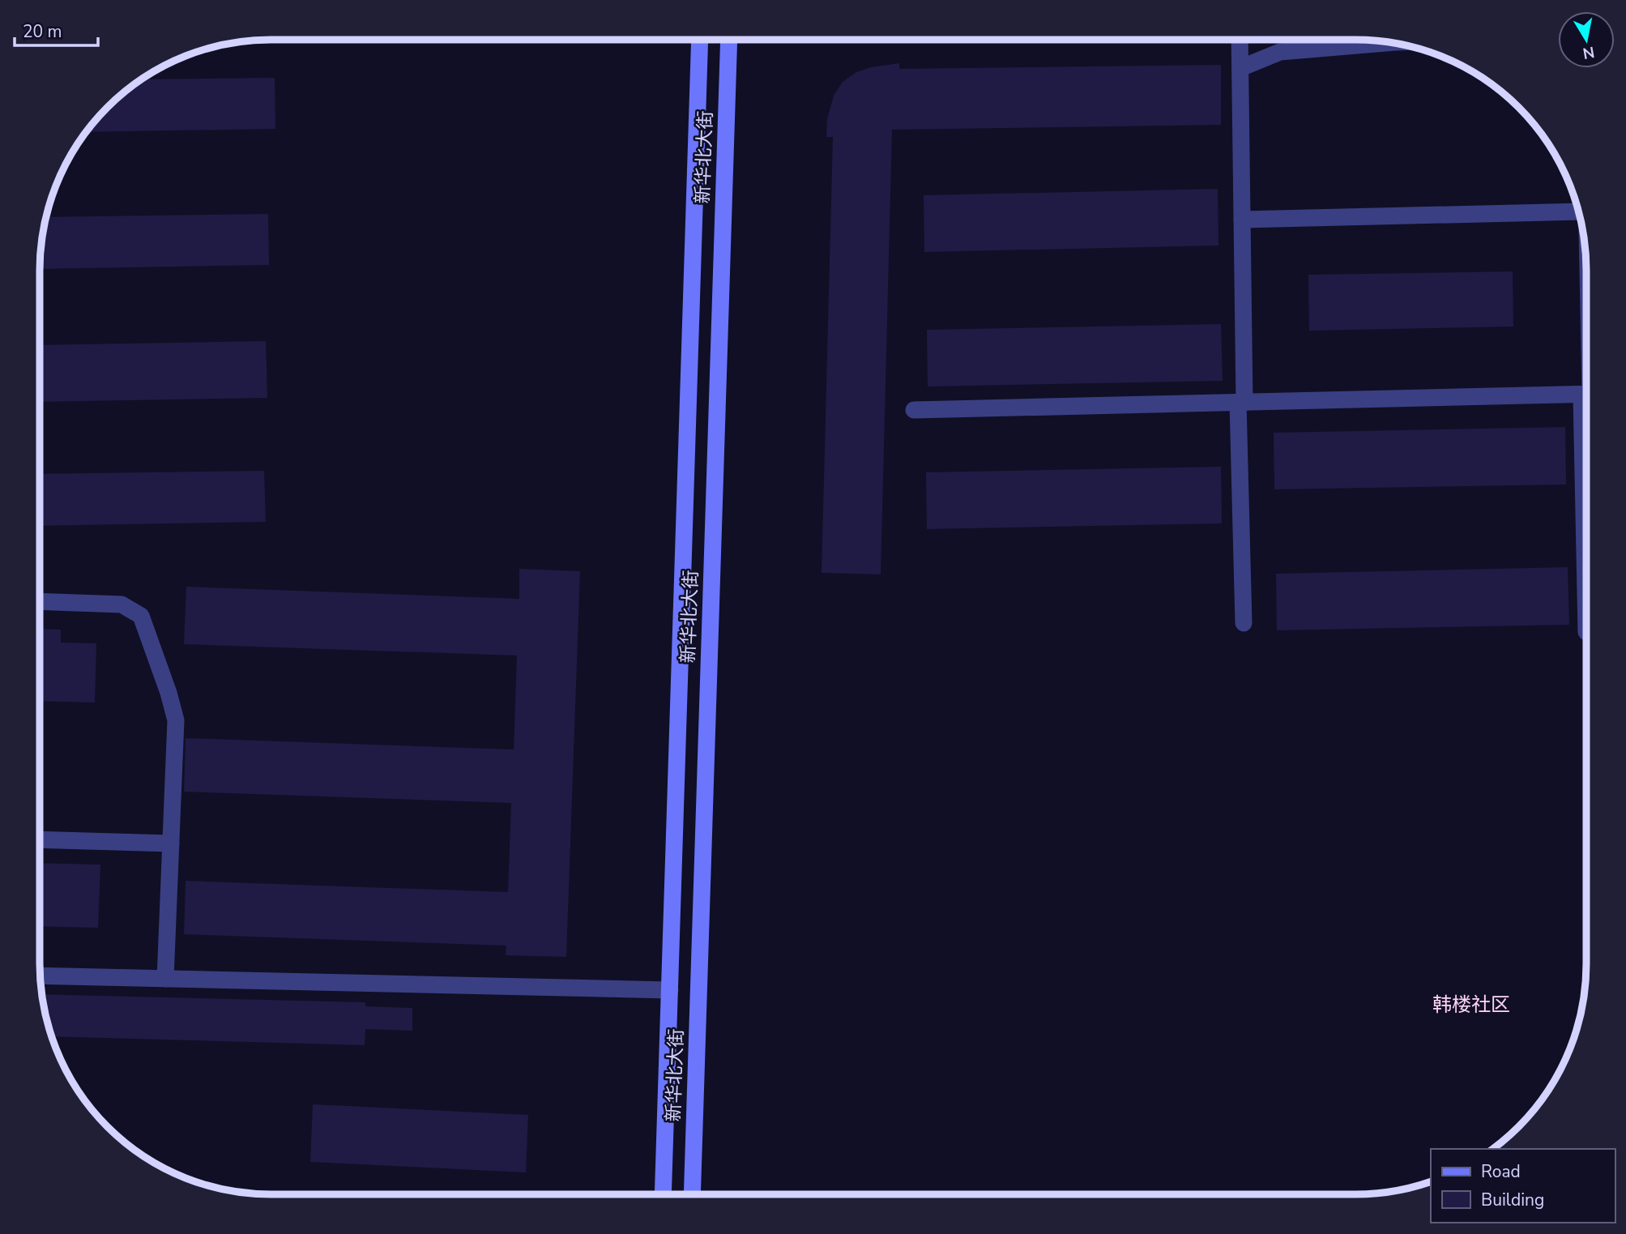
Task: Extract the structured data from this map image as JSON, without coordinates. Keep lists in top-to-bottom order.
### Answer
{
  "streets": {
    "main road": ["新华北大街"]
  },
  "districts": ["韩楼社区"],
  "legend": ["Road", "Building"],
  "scale_bar": "20 m",
  "north": "bottom"
}
